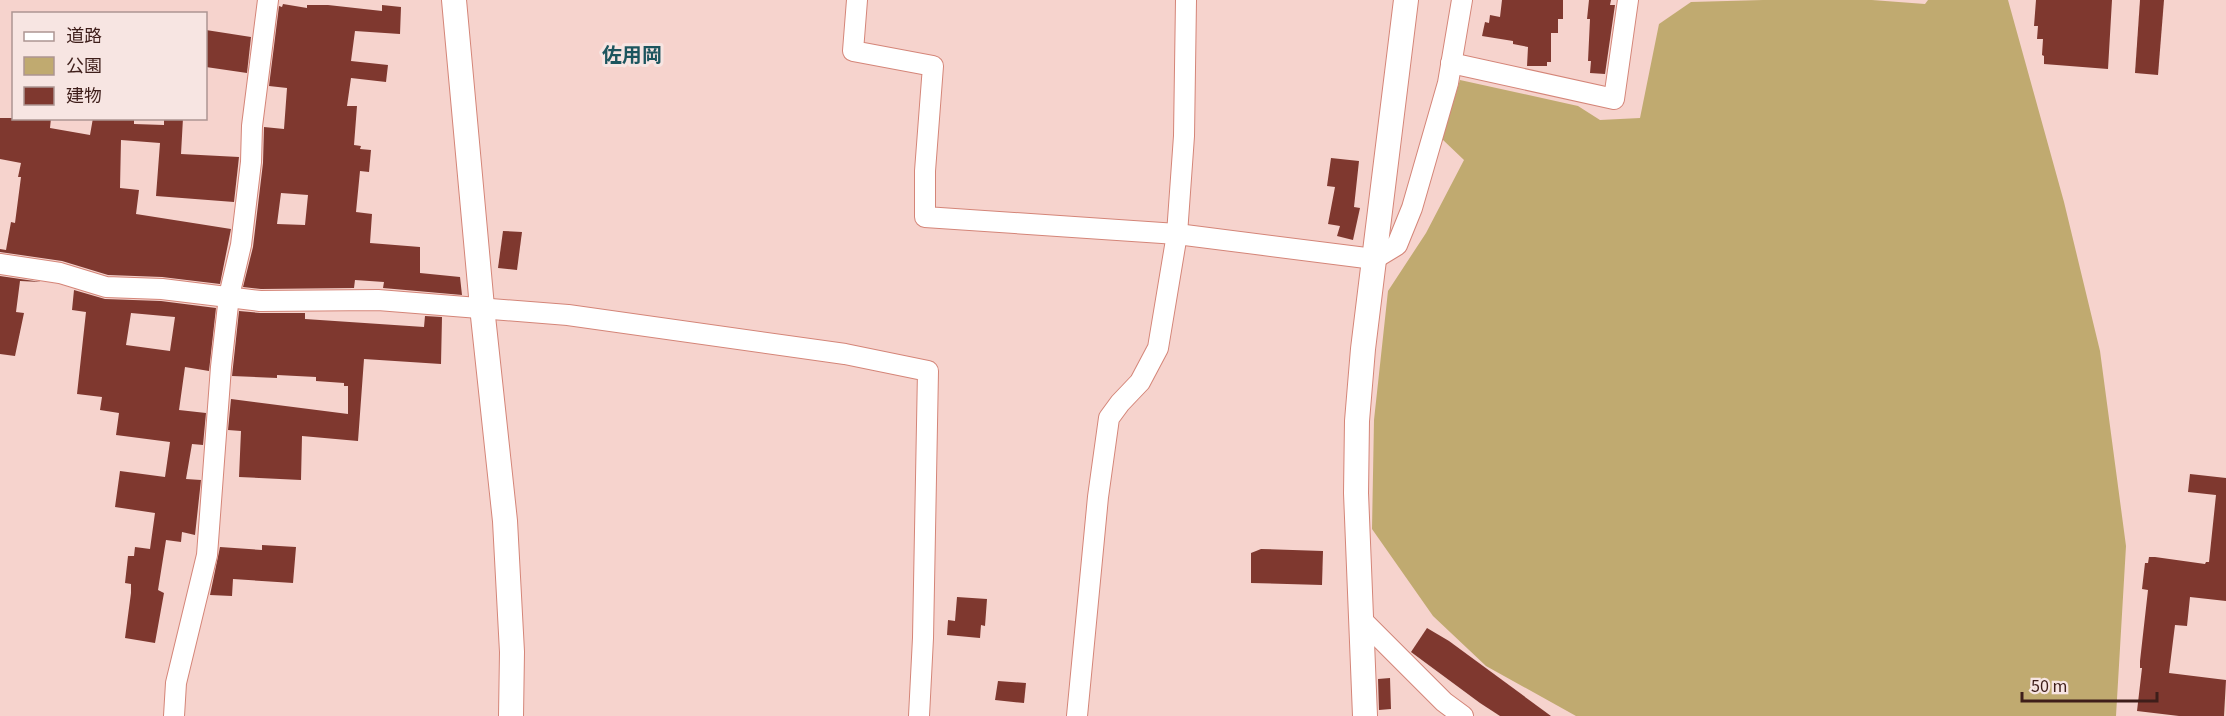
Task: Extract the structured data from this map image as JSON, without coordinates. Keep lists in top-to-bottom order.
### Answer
{
  "districts": ["佐用岡"],
  "legend": ["道路", "公園", "建物"],
  "scale_bar": "50 m"
}
